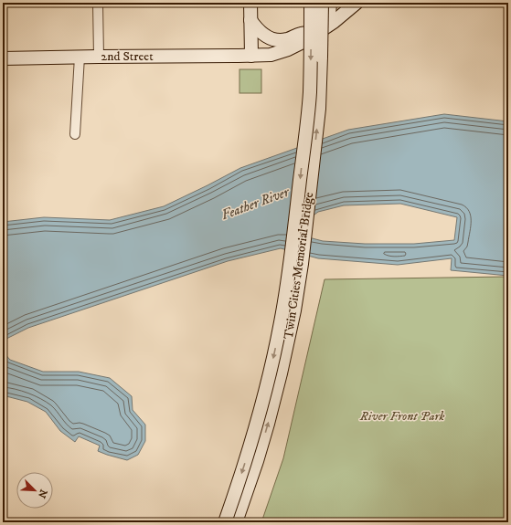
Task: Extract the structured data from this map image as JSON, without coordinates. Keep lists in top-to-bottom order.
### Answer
{
  "streets": {
    "main road": ["2nd Street", "Twin Cities Memorial Bridge"]
  },
  "water": ["Feather River"],
  "parks": ["River Front Park"],
  "north": "bottom right"
}
